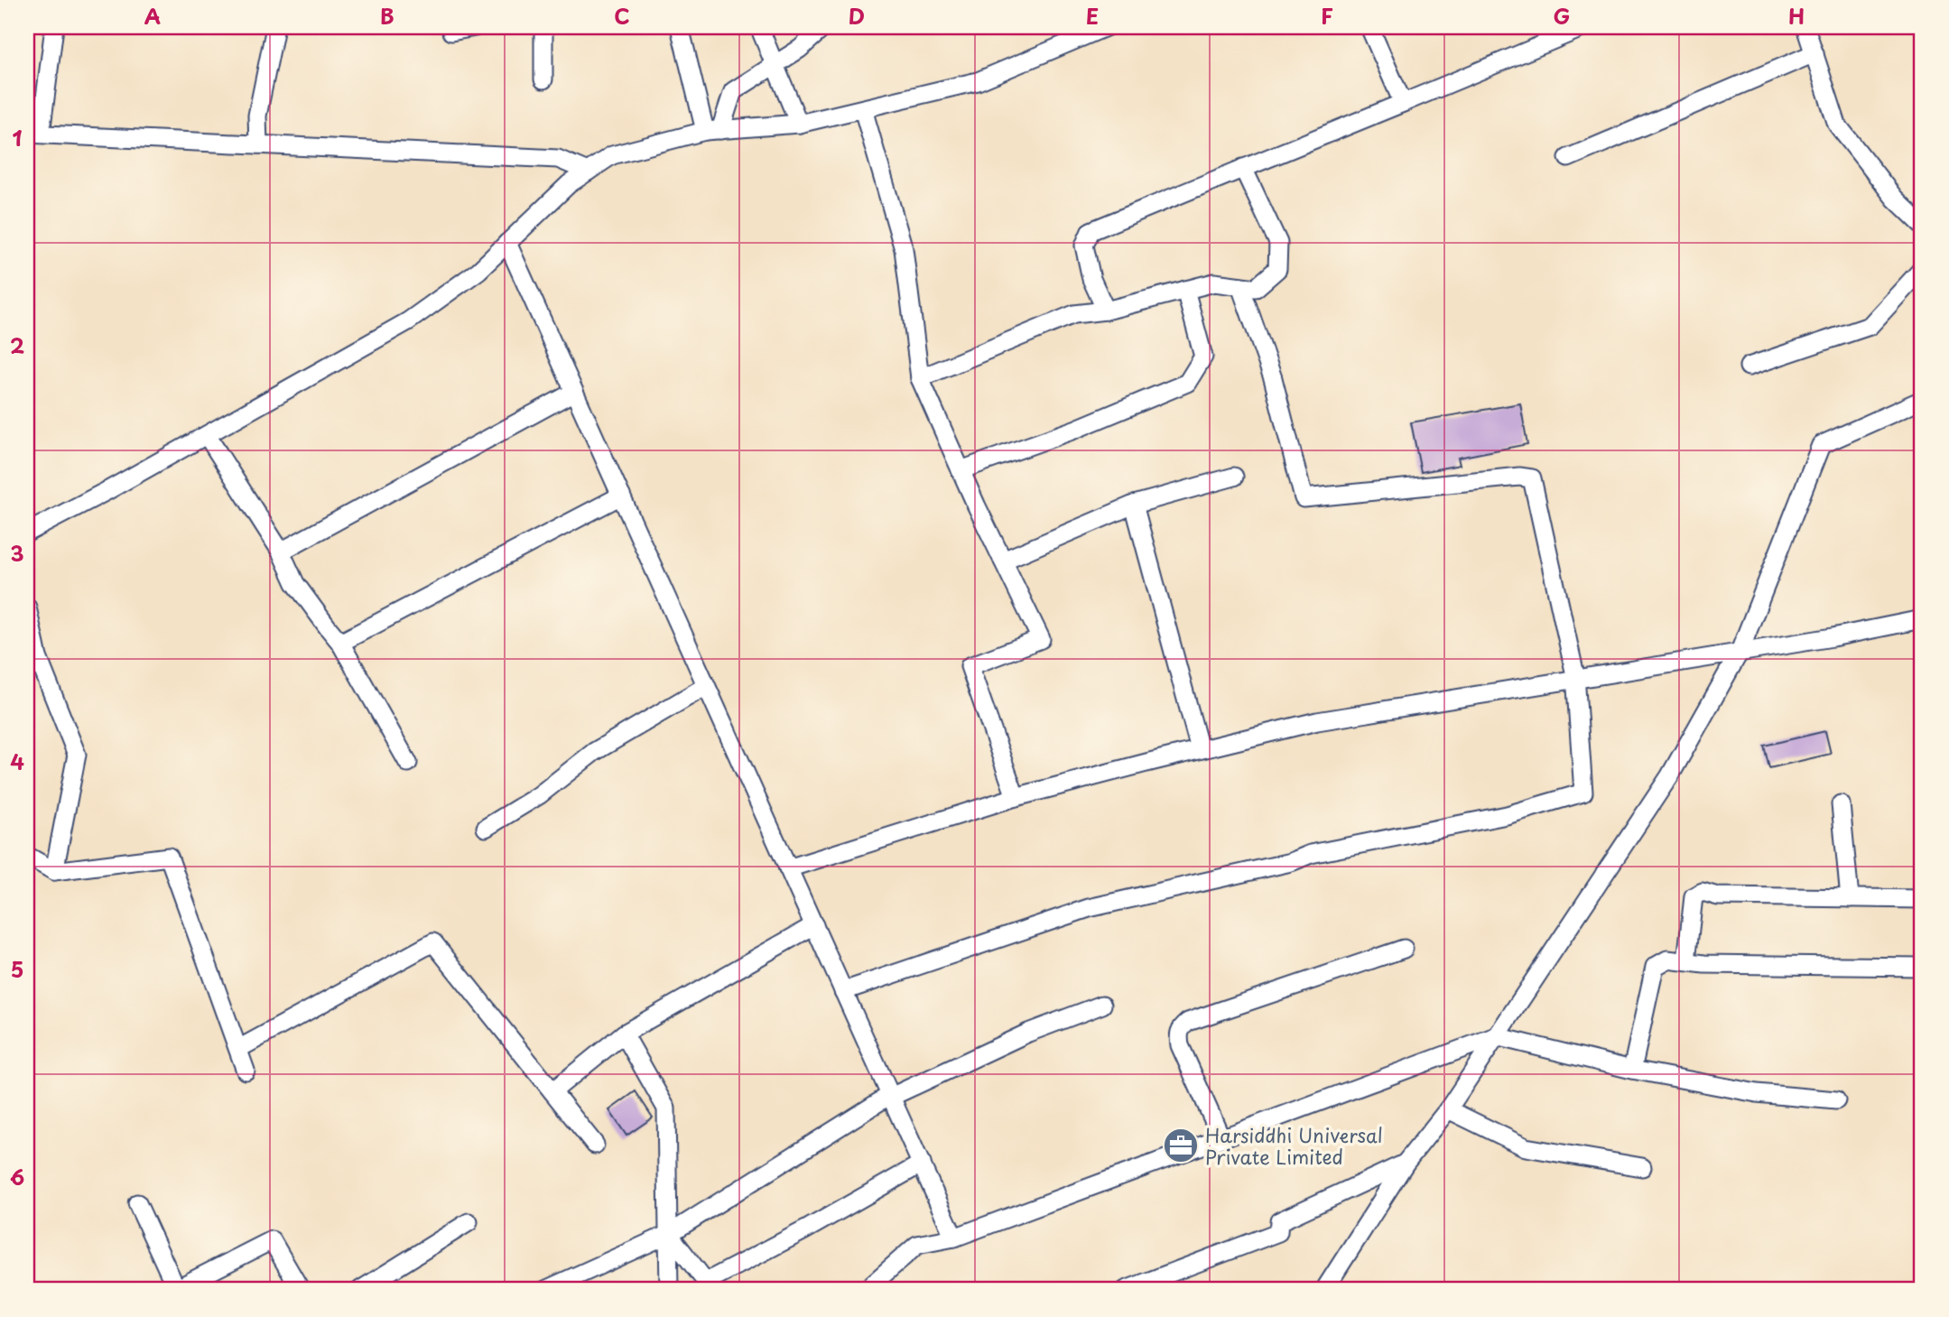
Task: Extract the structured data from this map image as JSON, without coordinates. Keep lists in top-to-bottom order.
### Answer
{
  "places": {
    "office": ["Harsiddhi Universal Private Limited"]
  },
  "grid": {
    "columns": [
      "A",
      "B",
      "C",
      "D",
      "E",
      "F",
      "G",
      "H"
    ],
    "rows": [
      "1",
      "2",
      "3",
      "4",
      "5",
      "6"
    ]
  }
}
